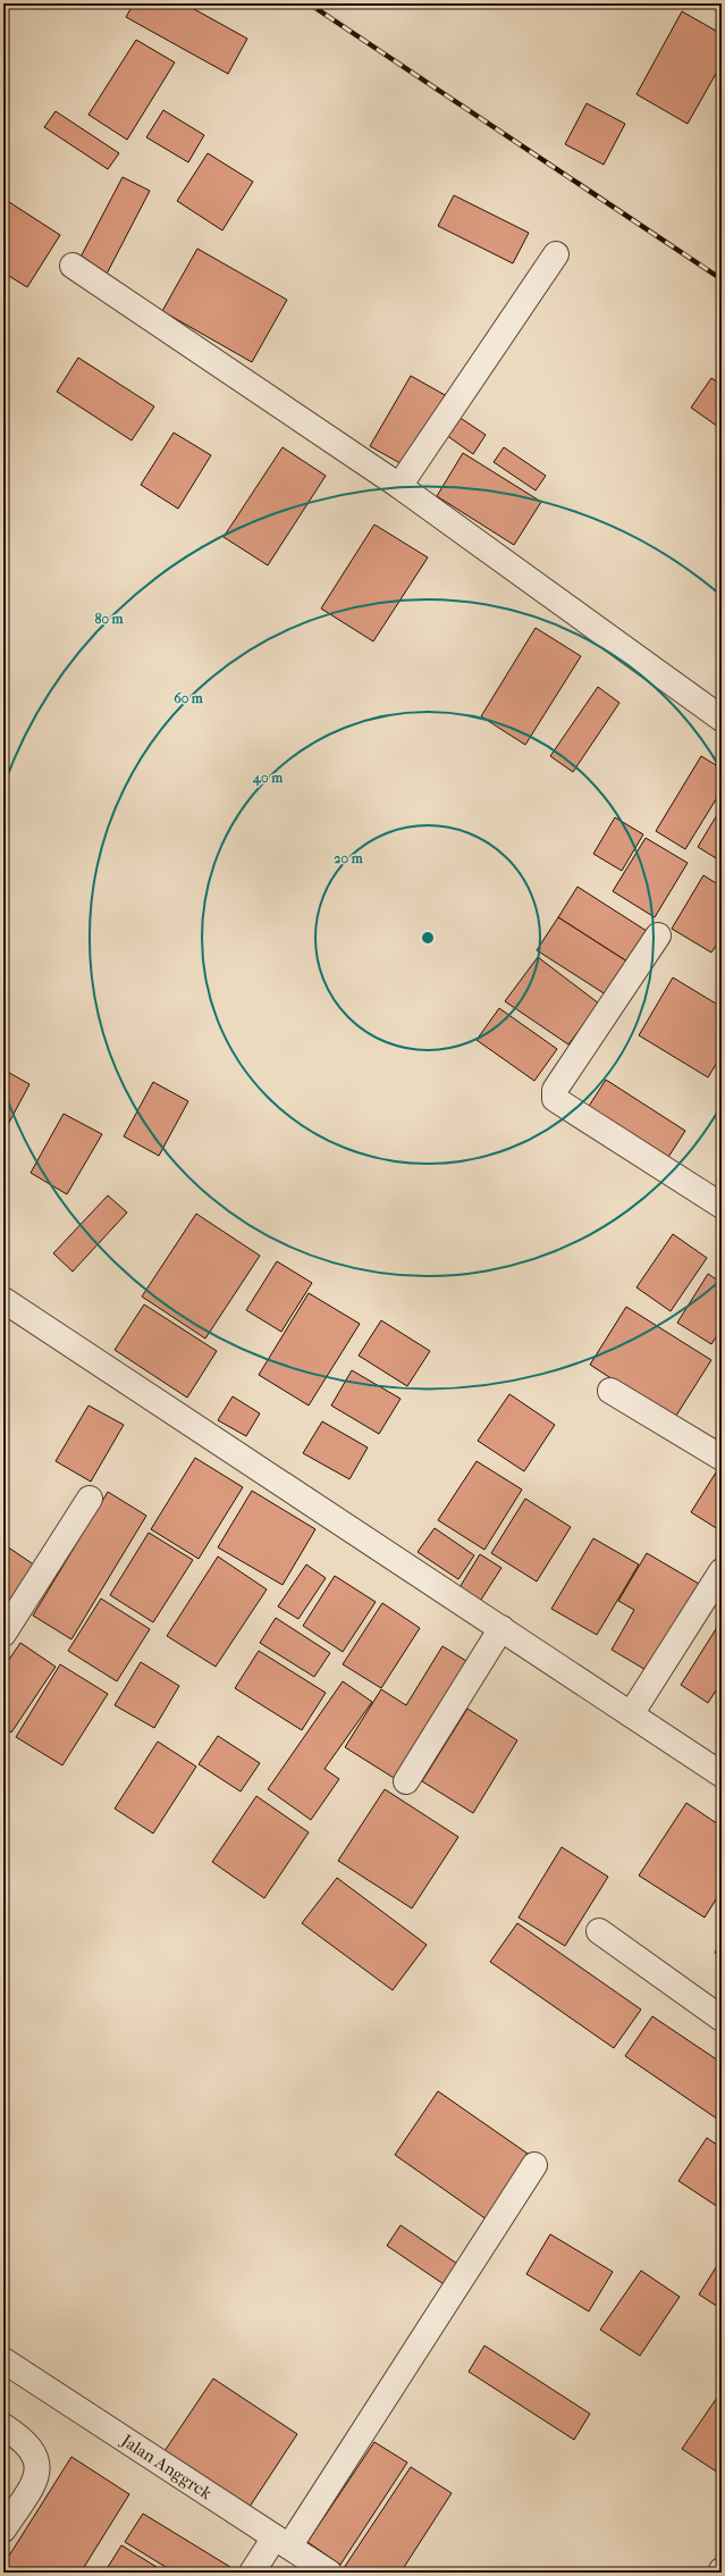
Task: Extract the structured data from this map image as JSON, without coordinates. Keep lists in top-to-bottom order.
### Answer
{
  "streets": {
    "street": ["Jalan Anggrek"]
  },
  "rings": [
    "80 m",
    "60 m",
    "40 m",
    "20 m"
  ]
}
